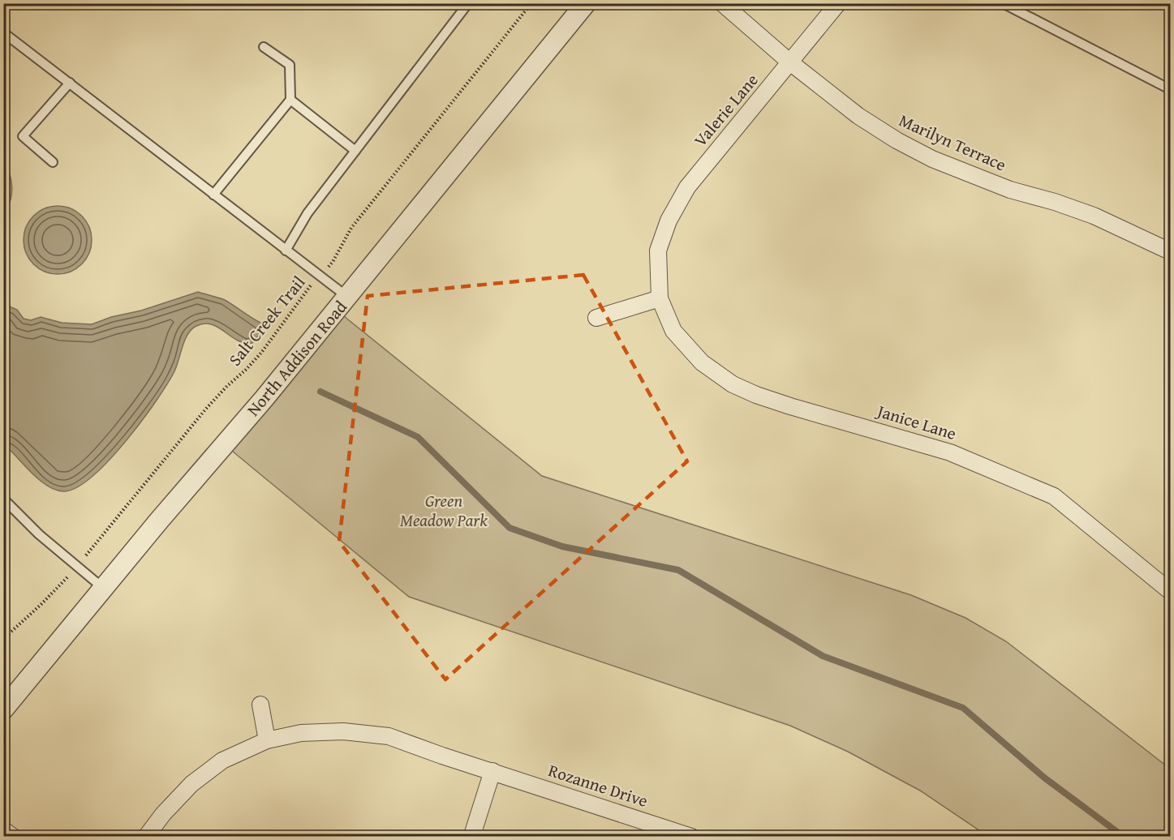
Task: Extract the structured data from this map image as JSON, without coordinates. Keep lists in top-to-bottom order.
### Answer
{
  "streets": {
    "street": [
      "Valerie Lane",
      "Marilyn Terrace",
      "North Addison Road",
      "Janice Lane",
      "Rozanne Drive"
    ],
    "path": ["Salt Creek Trail"]
  },
  "crossings": [
    ["Valerie Lane", "Marilyn Terrace"],
    ["Valerie Lane", "Janice Lane"]
  ],
  "parks": ["Green Meadow Park"]
}
